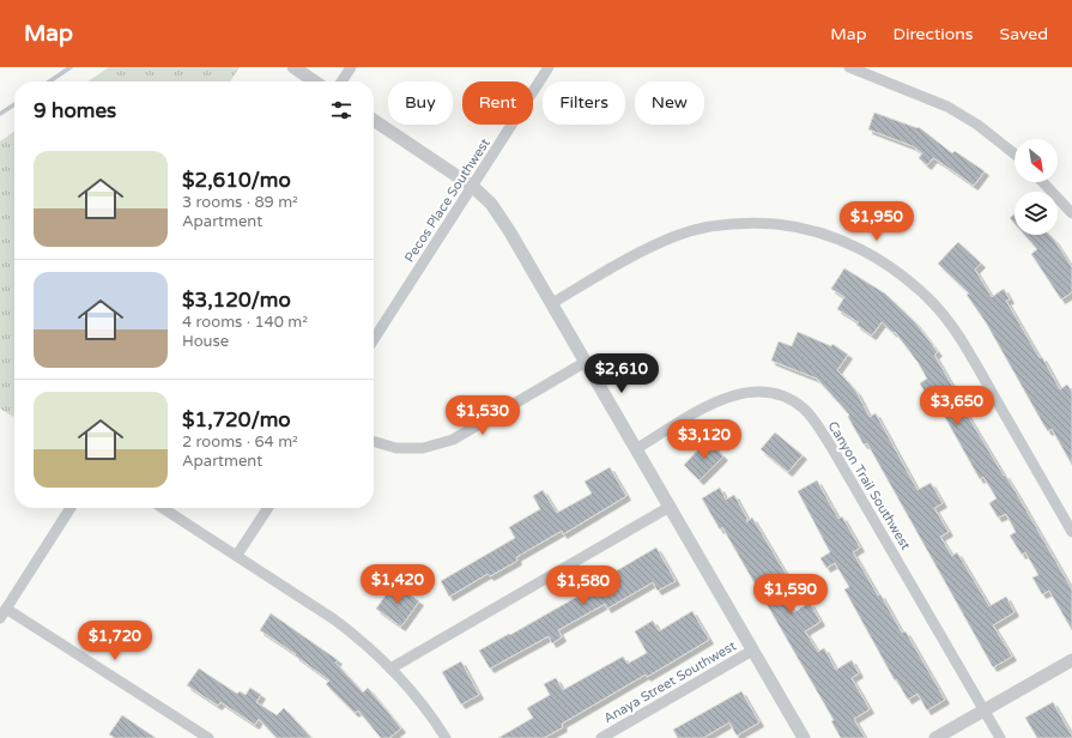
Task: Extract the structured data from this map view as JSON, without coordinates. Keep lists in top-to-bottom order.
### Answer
{
  "streets": {
    "street": ["Pecos Place Southwest", "Canyon Trail Southwest", "Anaya Street Southwest"]
  },
  "north": "bottom right",
  "page": {
    "header": "Map",
    "nav": ["Map", "Directions", "Saved"],
    "chip": [
      "Buy",
      "Rent",
      "Filters",
      "New"
    ],
    "heading": "9 homes",
    "list": [
      {
        "name": "$2,610/mo",
        "note": "3 rooms · 89 m² · Apartment"
      },
      {
        "name": "$3,120/mo",
        "note": "4 rooms · 140 m² · House"
      },
      {
        "name": "$1,720/mo",
        "note": "2 rooms · 64 m² · Apartment"
      }
    ],
    "price": [
      "$1,950",
      "$2,610",
      "$3,650",
      "$1,530",
      "$3,120",
      "$1,420",
      "$1,580",
      "$1,590",
      "$1,720"
    ]
  }
}
